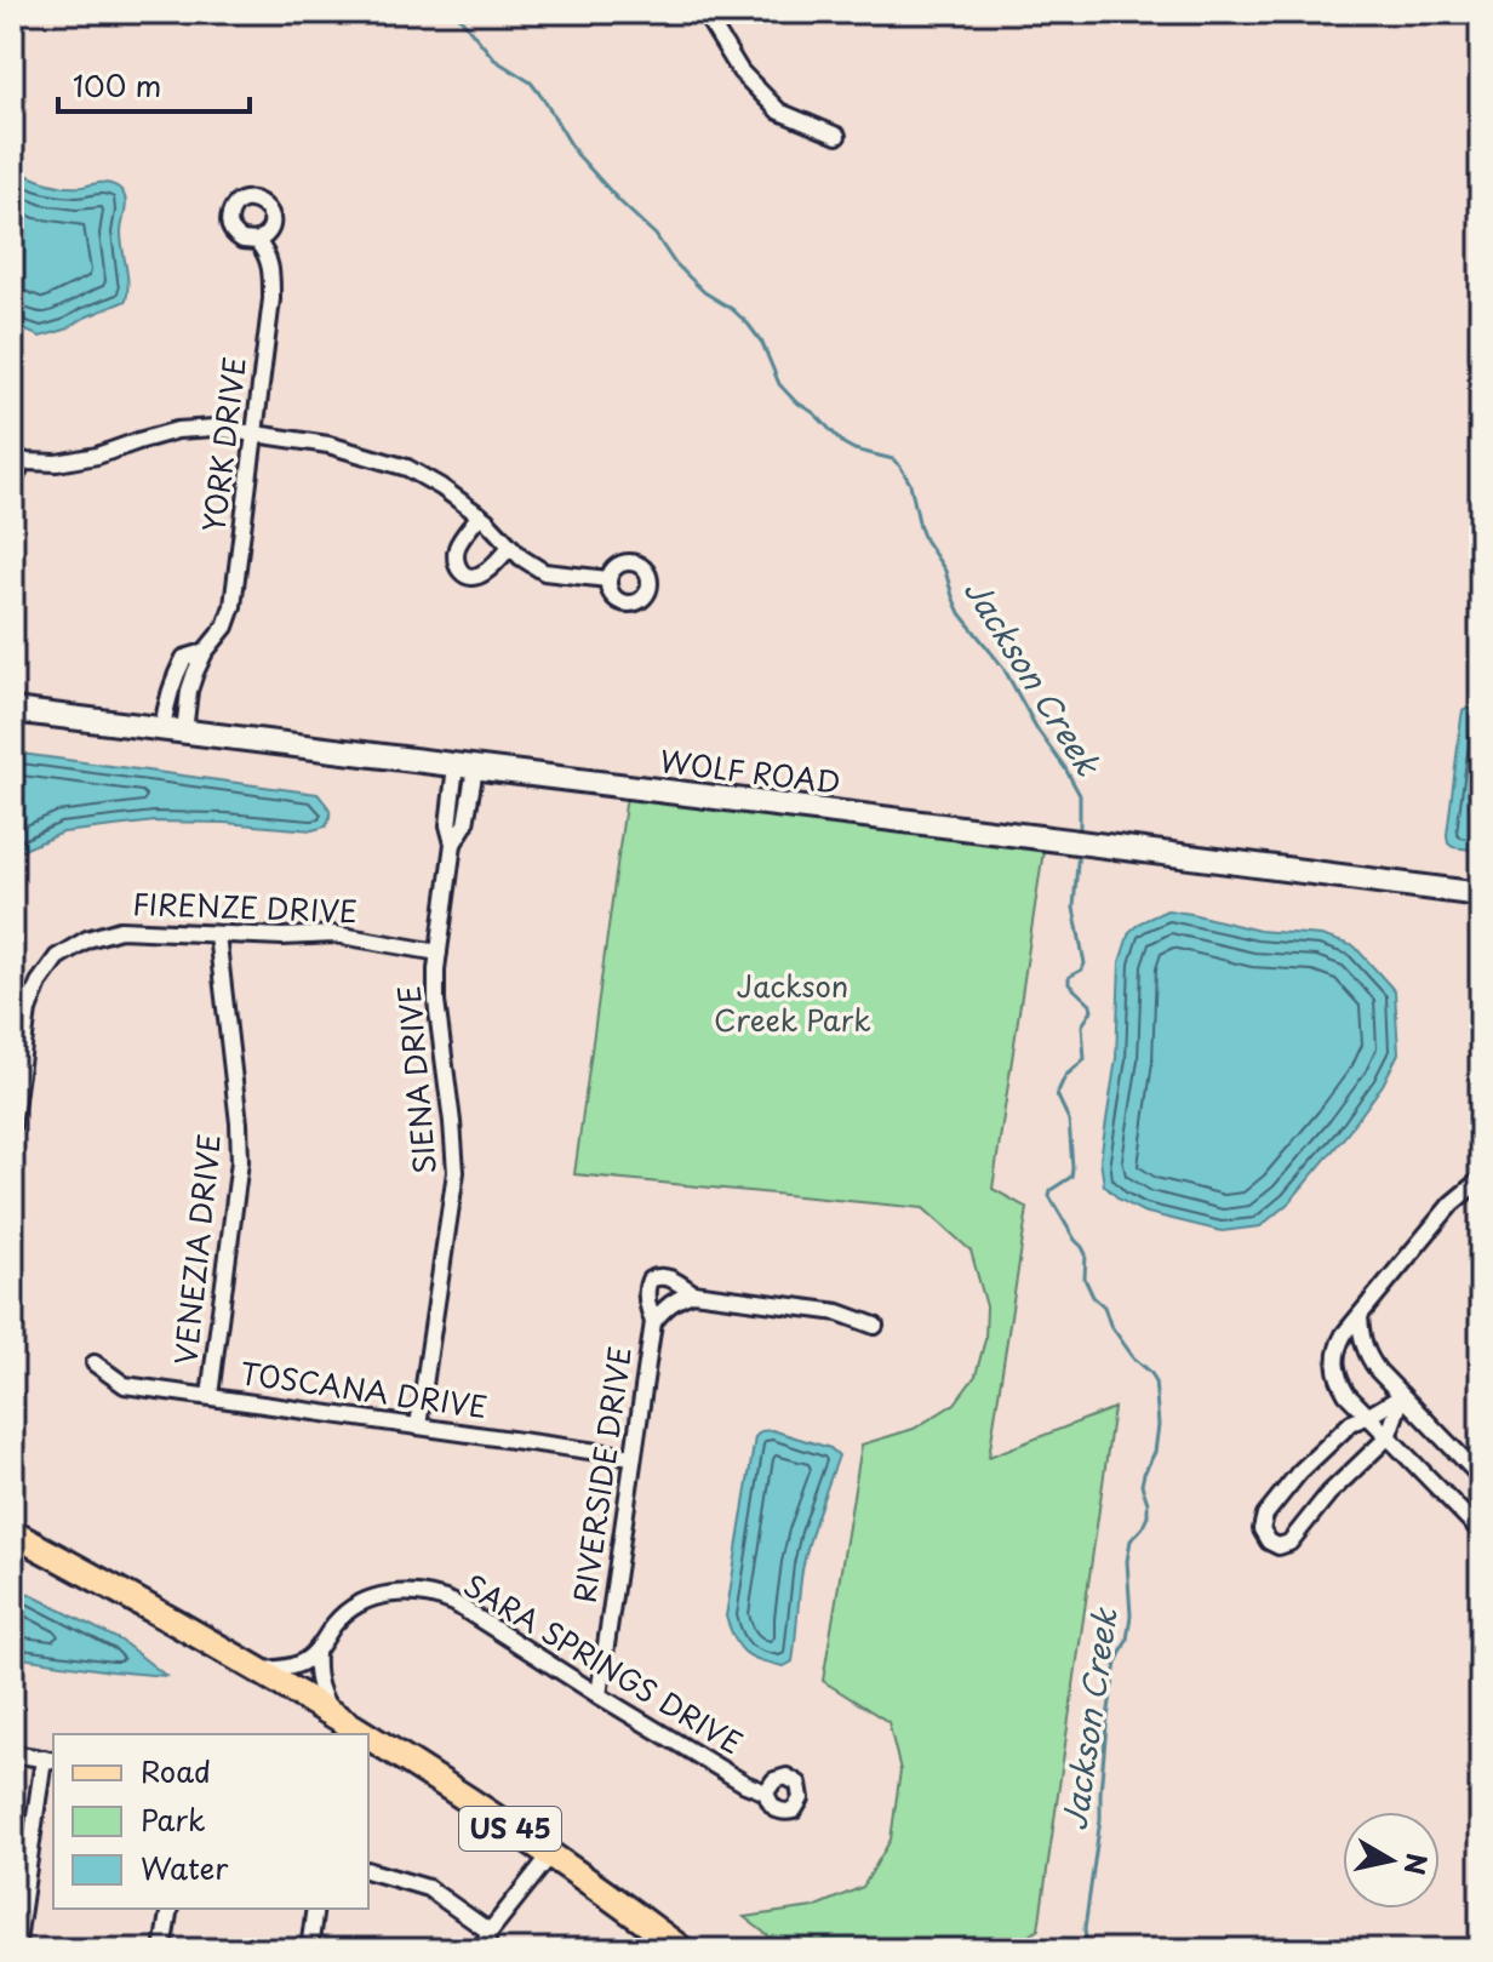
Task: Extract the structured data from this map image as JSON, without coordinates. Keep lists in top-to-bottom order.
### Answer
{
  "streets": {
    "main road": ["WOLF ROAD", "US 45"],
    "street": [
      "YORK DRIVE",
      "FIRENZE DRIVE",
      "SIENA DRIVE",
      "VENEZIA DRIVE",
      "TOSCANA DRIVE",
      "RIVERSIDE DRIVE",
      "SARA SPRINGS DRIVE"
    ]
  },
  "crossings": [
    ["YORK DRIVE", "WOLF ROAD"],
    ["WOLF ROAD", "SIENA DRIVE"],
    ["FIRENZE DRIVE", "SIENA DRIVE"],
    ["FIRENZE DRIVE", "VENEZIA DRIVE"],
    ["SIENA DRIVE", "TOSCANA DRIVE"],
    ["VENEZIA DRIVE", "TOSCANA DRIVE"],
    ["TOSCANA DRIVE", "RIVERSIDE DRIVE"],
    ["RIVERSIDE DRIVE", "SARA SPRINGS DRIVE"]
  ],
  "water": ["Jackson Creek"],
  "parks": ["Jackson Creek Park"],
  "legend": ["Road", "Park", "Water"],
  "scale_bar": "100 m",
  "north": "right"
}
